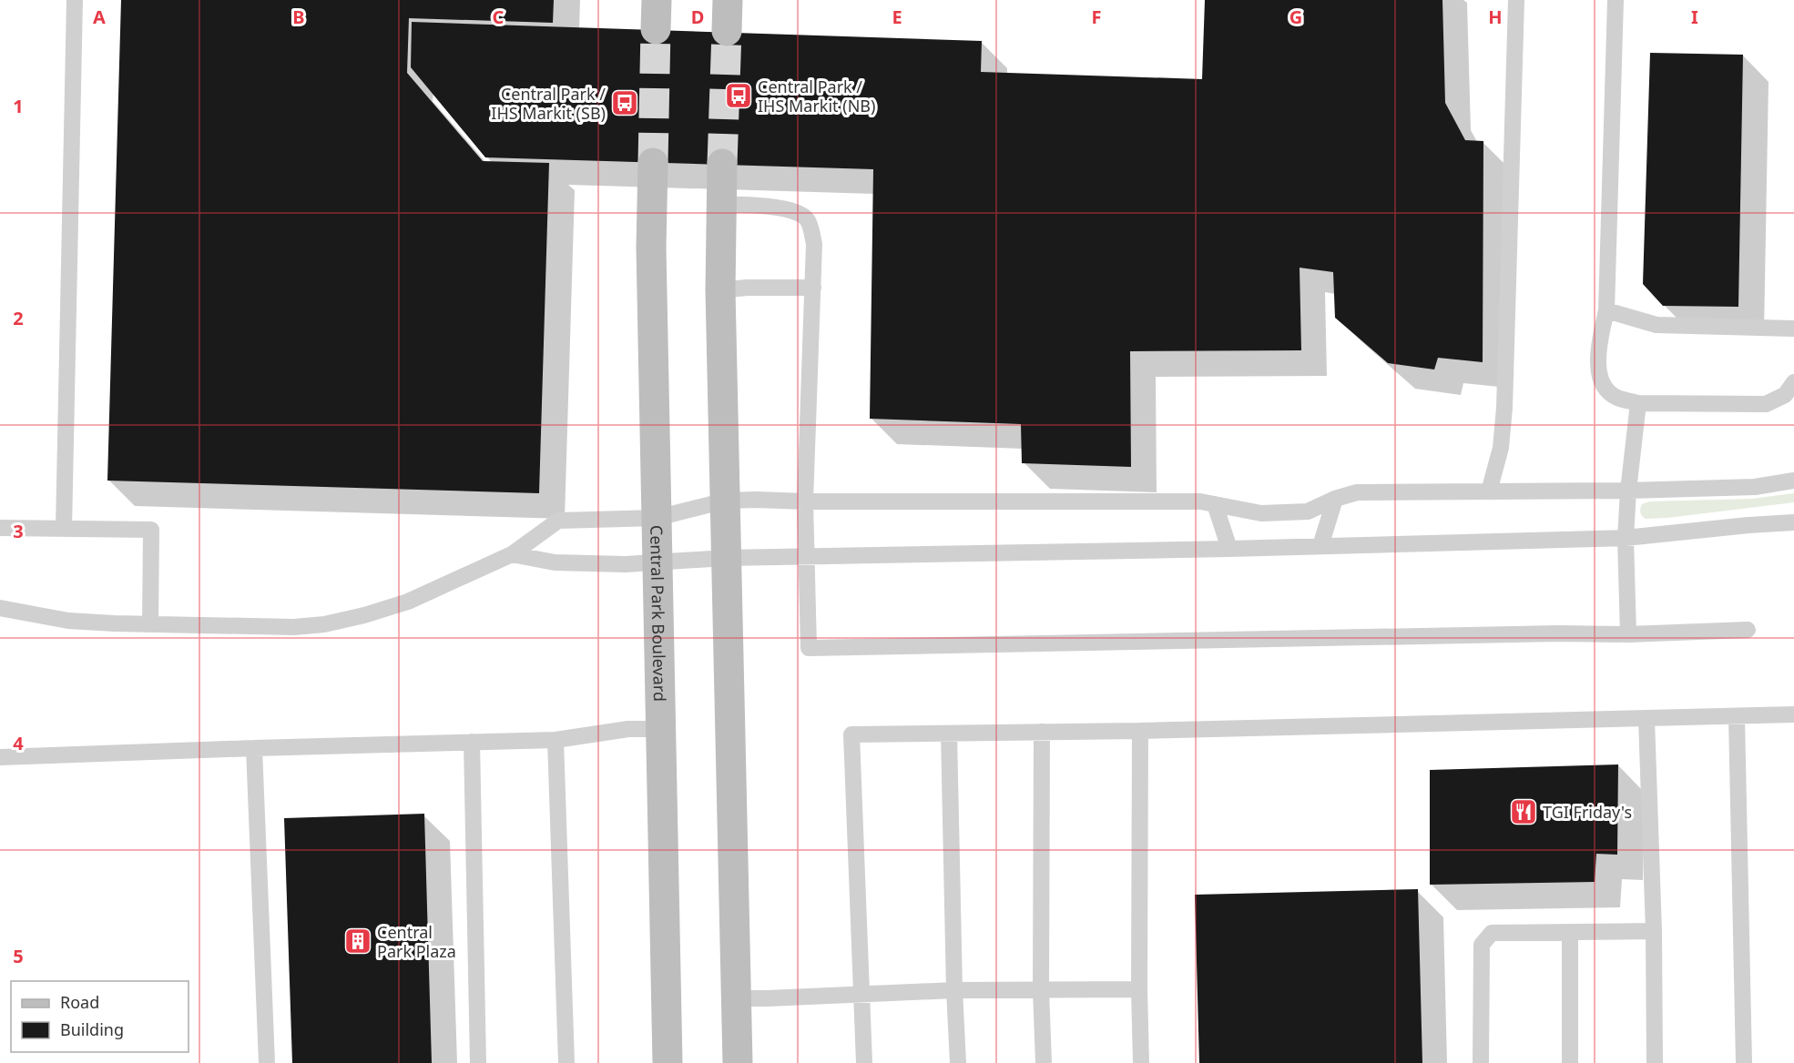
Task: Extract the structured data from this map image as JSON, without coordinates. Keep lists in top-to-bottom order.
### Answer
{
  "streets": {
    "street": ["Central Park Boulevard"]
  },
  "places": {
    "bus stop": ["Central Park / IHS Markit (NB)", "Central Park / IHS Markit (SB)"],
    "restaurant": ["TGI Friday's"],
    "building": ["Central Park Plaza"]
  },
  "legend": ["Road", "Building"],
  "grid": {
    "columns": [
      "A",
      "B",
      "C",
      "D",
      "E",
      "F",
      "G",
      "H",
      "I"
    ],
    "rows": [
      "1",
      "2",
      "3",
      "4",
      "5"
    ]
  }
}
